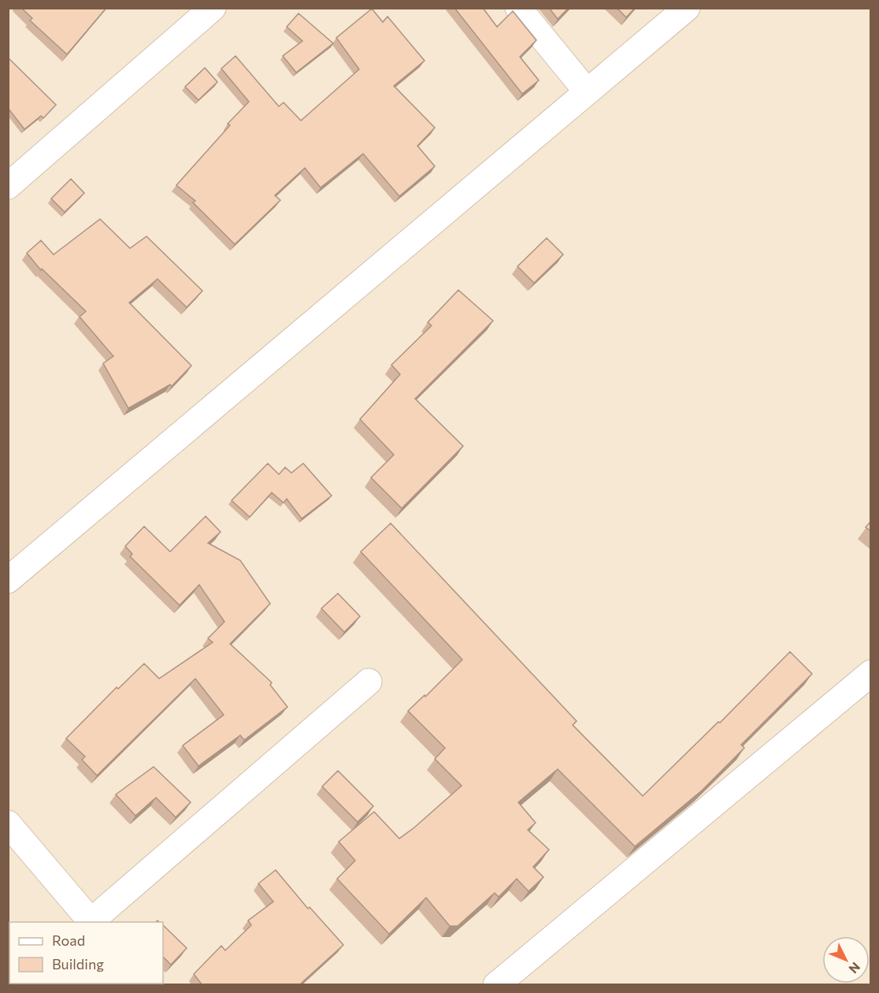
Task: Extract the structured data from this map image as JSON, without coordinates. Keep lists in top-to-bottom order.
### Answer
{
  "legend": ["Road", "Building"],
  "north": "bottom right"
}
